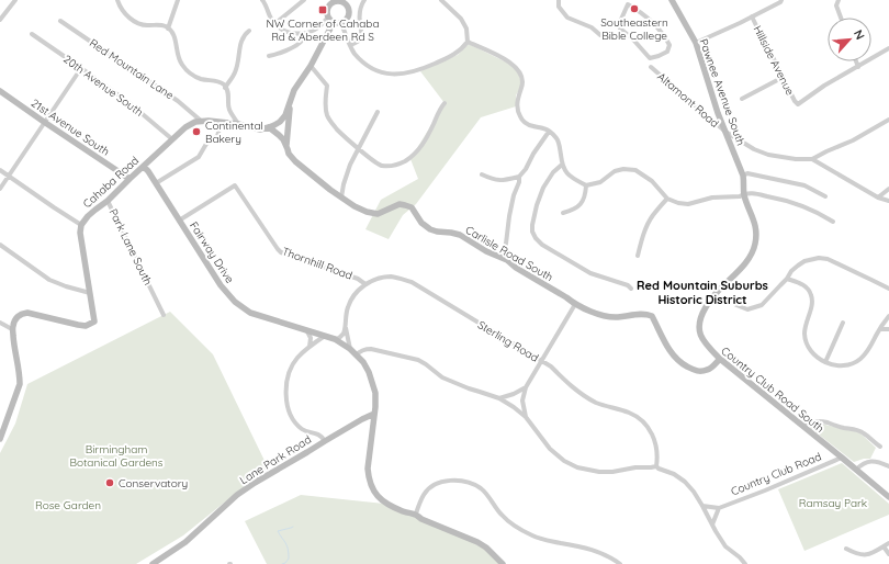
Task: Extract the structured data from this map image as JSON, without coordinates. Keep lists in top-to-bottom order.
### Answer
{
  "streets": {
    "street": [
      "Hillside Avenue",
      "Red Mountain Lane",
      "20th Avenue South",
      "Pawnee Avenue South",
      "Altamont Road",
      "21st Avenue South",
      "Cahaba Road",
      "Park Lane South",
      "Fairway Drive",
      "Carlisle Road South",
      "Thornhill Road",
      "Sterling Road",
      "Country Club Road South",
      "Lane Park Road",
      "Country Club Road"
    ]
  },
  "crossings": [
    ["Red Mountain Lane", "Cahaba Road"],
    ["20th Avenue South", "Cahaba Road"],
    ["Pawnee Avenue South", "Altamont Road"],
    ["Pawnee Avenue South", "Country Club Road South"],
    ["21st Avenue South", "Cahaba Road"],
    ["Cahaba Road", "Park Lane South"],
    ["Cahaba Road", "Fairway Drive"],
    ["Fairway Drive", "Thornhill Road"],
    ["Fairway Drive", "Sterling Road"],
    ["Fairway Drive", "Lane Park Road"],
    ["Carlisle Road South", "Country Club Road South"],
    ["Thornhill Road", "Sterling Road"],
    ["Sterling Road", "Lane Park Road"],
    ["Country Club Road South", "Country Club Road"]
  ],
  "districts": ["Red Mountain Suburbs Historic District"],
  "parks": ["Birmingham Botanical Gardens", "Ramsay Park", "Rose Garden"],
  "places": {
    "other": ["Southeastern Bible College", "Continental Bakery", "Conservatory"],
    "transit": ["NW Corner of Cahaba Rd & Aberdeen Rd S"]
  },
  "north": "top right"
}
